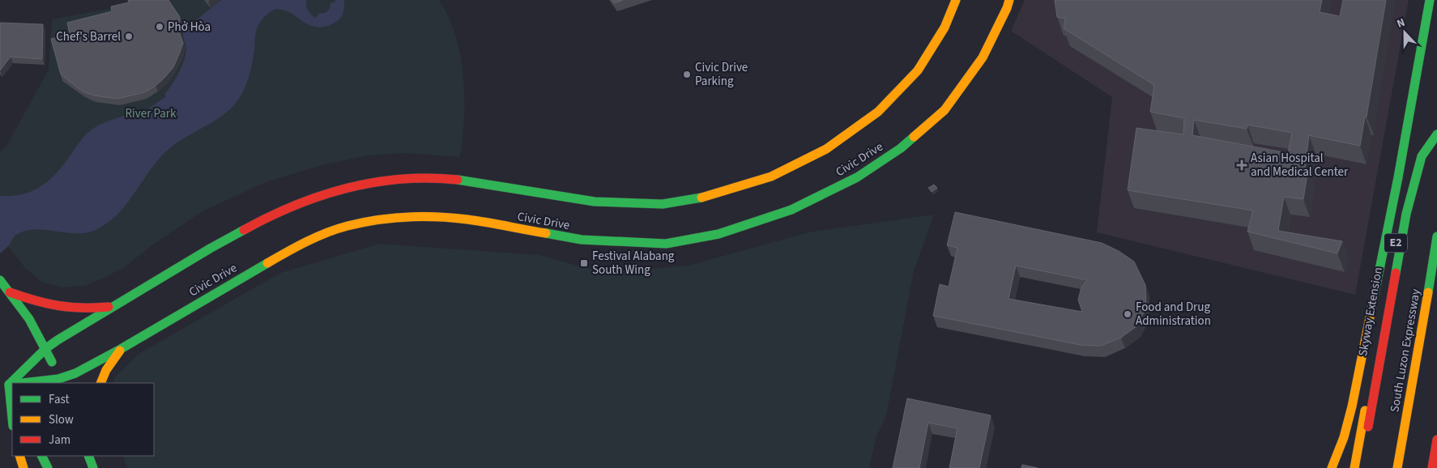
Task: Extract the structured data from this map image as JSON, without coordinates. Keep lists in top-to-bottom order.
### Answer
{
  "streets": {
    "main road": [
      "Civic Drive",
      "E2",
      "Skyway Extension",
      "South Luzon Expressway"
    ]
  },
  "parks": ["River Park"],
  "places": {
    "other": [
      "Phở Hòa",
      "Chef's Barrel",
      "Civic Drive Parking",
      "Food and Drug Administration"
    ],
    "health": ["Asian Hospital and Medical Center"],
    "transit": ["Festival Alabang South Wing"]
  },
  "legend": ["Fast", "Slow", "Jam"],
  "north": "top"
}
